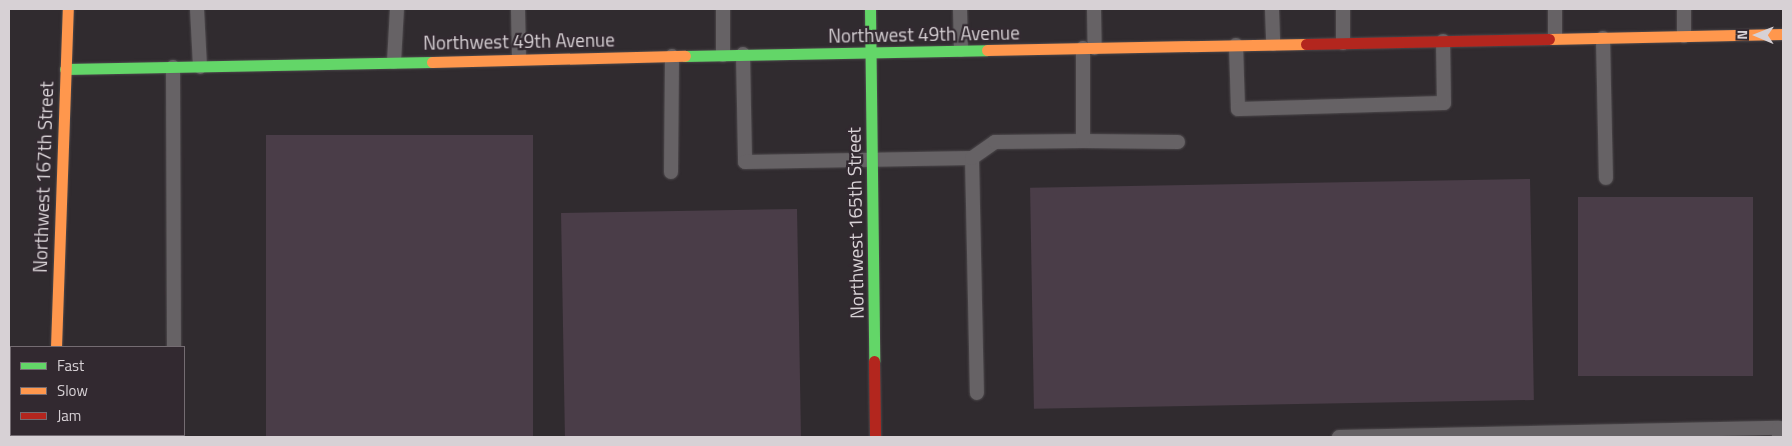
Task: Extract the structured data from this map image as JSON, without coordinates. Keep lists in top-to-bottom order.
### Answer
{
  "streets": {
    "street": ["Northwest 49th Avenue", "Northwest 167th Street", "Northwest 165th Street"]
  },
  "crossings": [
    ["Northwest 49th Avenue", "Northwest 167th Street"],
    ["Northwest 49th Avenue", "Northwest 165th Street"]
  ],
  "legend": ["Fast", "Slow", "Jam"],
  "north": "left"
}
